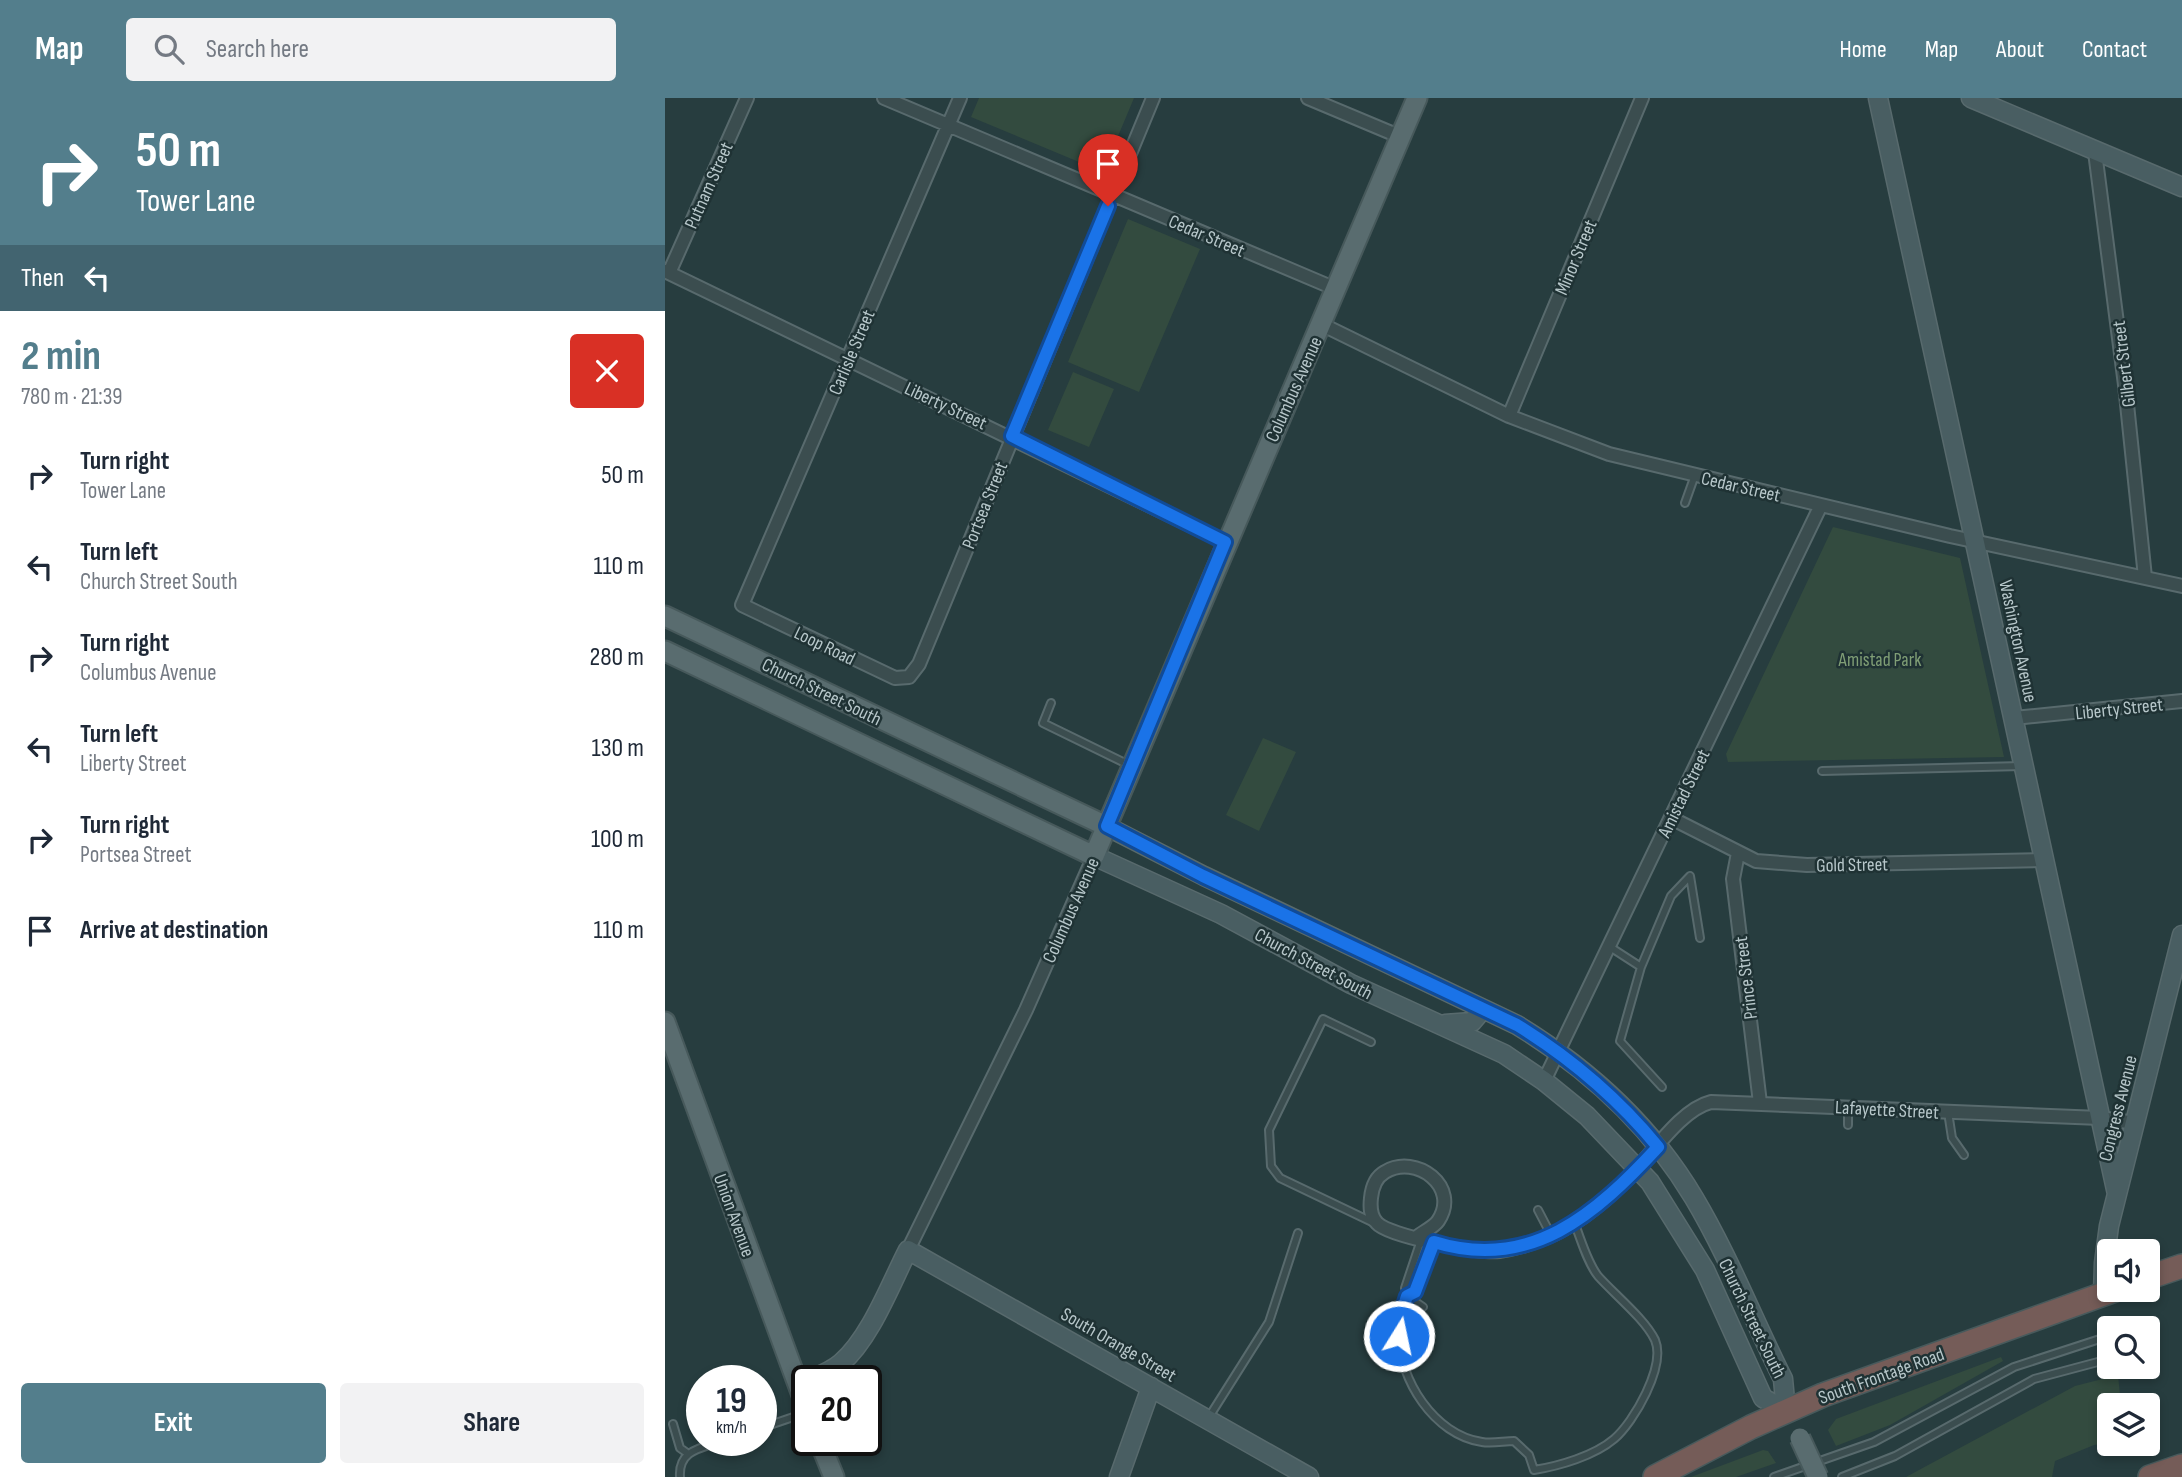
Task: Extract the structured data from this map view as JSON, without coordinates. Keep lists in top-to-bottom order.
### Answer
{
  "streets": {
    "highway": ["South Frontage Road"],
    "main road": [
      "Columbus Avenue",
      "Washington Avenue",
      "Church Street South",
      "Congress Avenue",
      "Union Avenue",
      "South Orange Street"
    ],
    "street": [
      "Putnam Street",
      "Cedar Street",
      "Minor Street",
      "Carlisle Street",
      "Gilbert Street",
      "Liberty Street",
      "Portsea Street",
      "Loop Road",
      "Amistad Street",
      "Gold Street",
      "Prince Street",
      "Lafayette Street"
    ]
  },
  "crossings": [
    ["Putnam Street", "Liberty Street"],
    ["Cedar Street", "Minor Street"],
    ["Cedar Street", "Carlisle Street"],
    ["Cedar Street", "Gilbert Street"],
    ["Cedar Street", "Columbus Avenue"],
    ["Cedar Street", "Portsea Street"],
    ["Cedar Street", "Washington Avenue"],
    ["Cedar Street", "Amistad Street"],
    ["Carlisle Street", "Liberty Street"],
    ["Carlisle Street", "Loop Road"],
    ["Columbus Avenue", "Liberty Street"],
    ["Columbus Avenue", "Church Street South"],
    ["Columbus Avenue", "South Orange Street"],
    ["Liberty Street", "Portsea Street"],
    ["Liberty Street", "Washington Avenue"],
    ["Portsea Street", "Loop Road"],
    ["Washington Avenue", "Gold Street"],
    ["Washington Avenue", "Congress Avenue"],
    ["Washington Avenue", "Lafayette Street"],
    ["Church Street South", "Amistad Street"],
    ["Church Street South", "Lafayette Street"],
    ["Church Street South", "South Frontage Road"],
    ["Amistad Street", "Gold Street"],
    ["Gold Street", "Prince Street"],
    ["Prince Street", "Lafayette Street"],
    ["Congress Avenue", "Lafayette Street"]
  ],
  "parks": ["Amistad Park"],
  "page": {
    "header": "Map",
    "search": "Search here",
    "nav": [
      "Home",
      "Map",
      "About",
      "Contact"
    ],
    "turn": ["50 m", "Tower Lane"],
    "then": "Then",
    "heading": ["2 min", "780 m · 21:39"],
    "list": [
      {
        "name": "Turn right",
        "note": "Tower Lane",
        "value": "50 m"
      },
      {
        "name": "Turn left",
        "note": "Church Street South",
        "value": "110 m"
      },
      {
        "name": "Turn right",
        "note": "Columbus Avenue",
        "value": "280 m"
      },
      {
        "name": "Turn left",
        "note": "Liberty Street",
        "value": "130 m"
      },
      {
        "name": "Turn right",
        "note": "Portsea Street",
        "value": "100 m"
      },
      {
        "name": "Arrive at destination",
        "value": "110 m"
      }
    ],
    "speed": "19 km/h",
    "limit": "20",
    "buttons": ["Exit", "Share"]
  }
}
